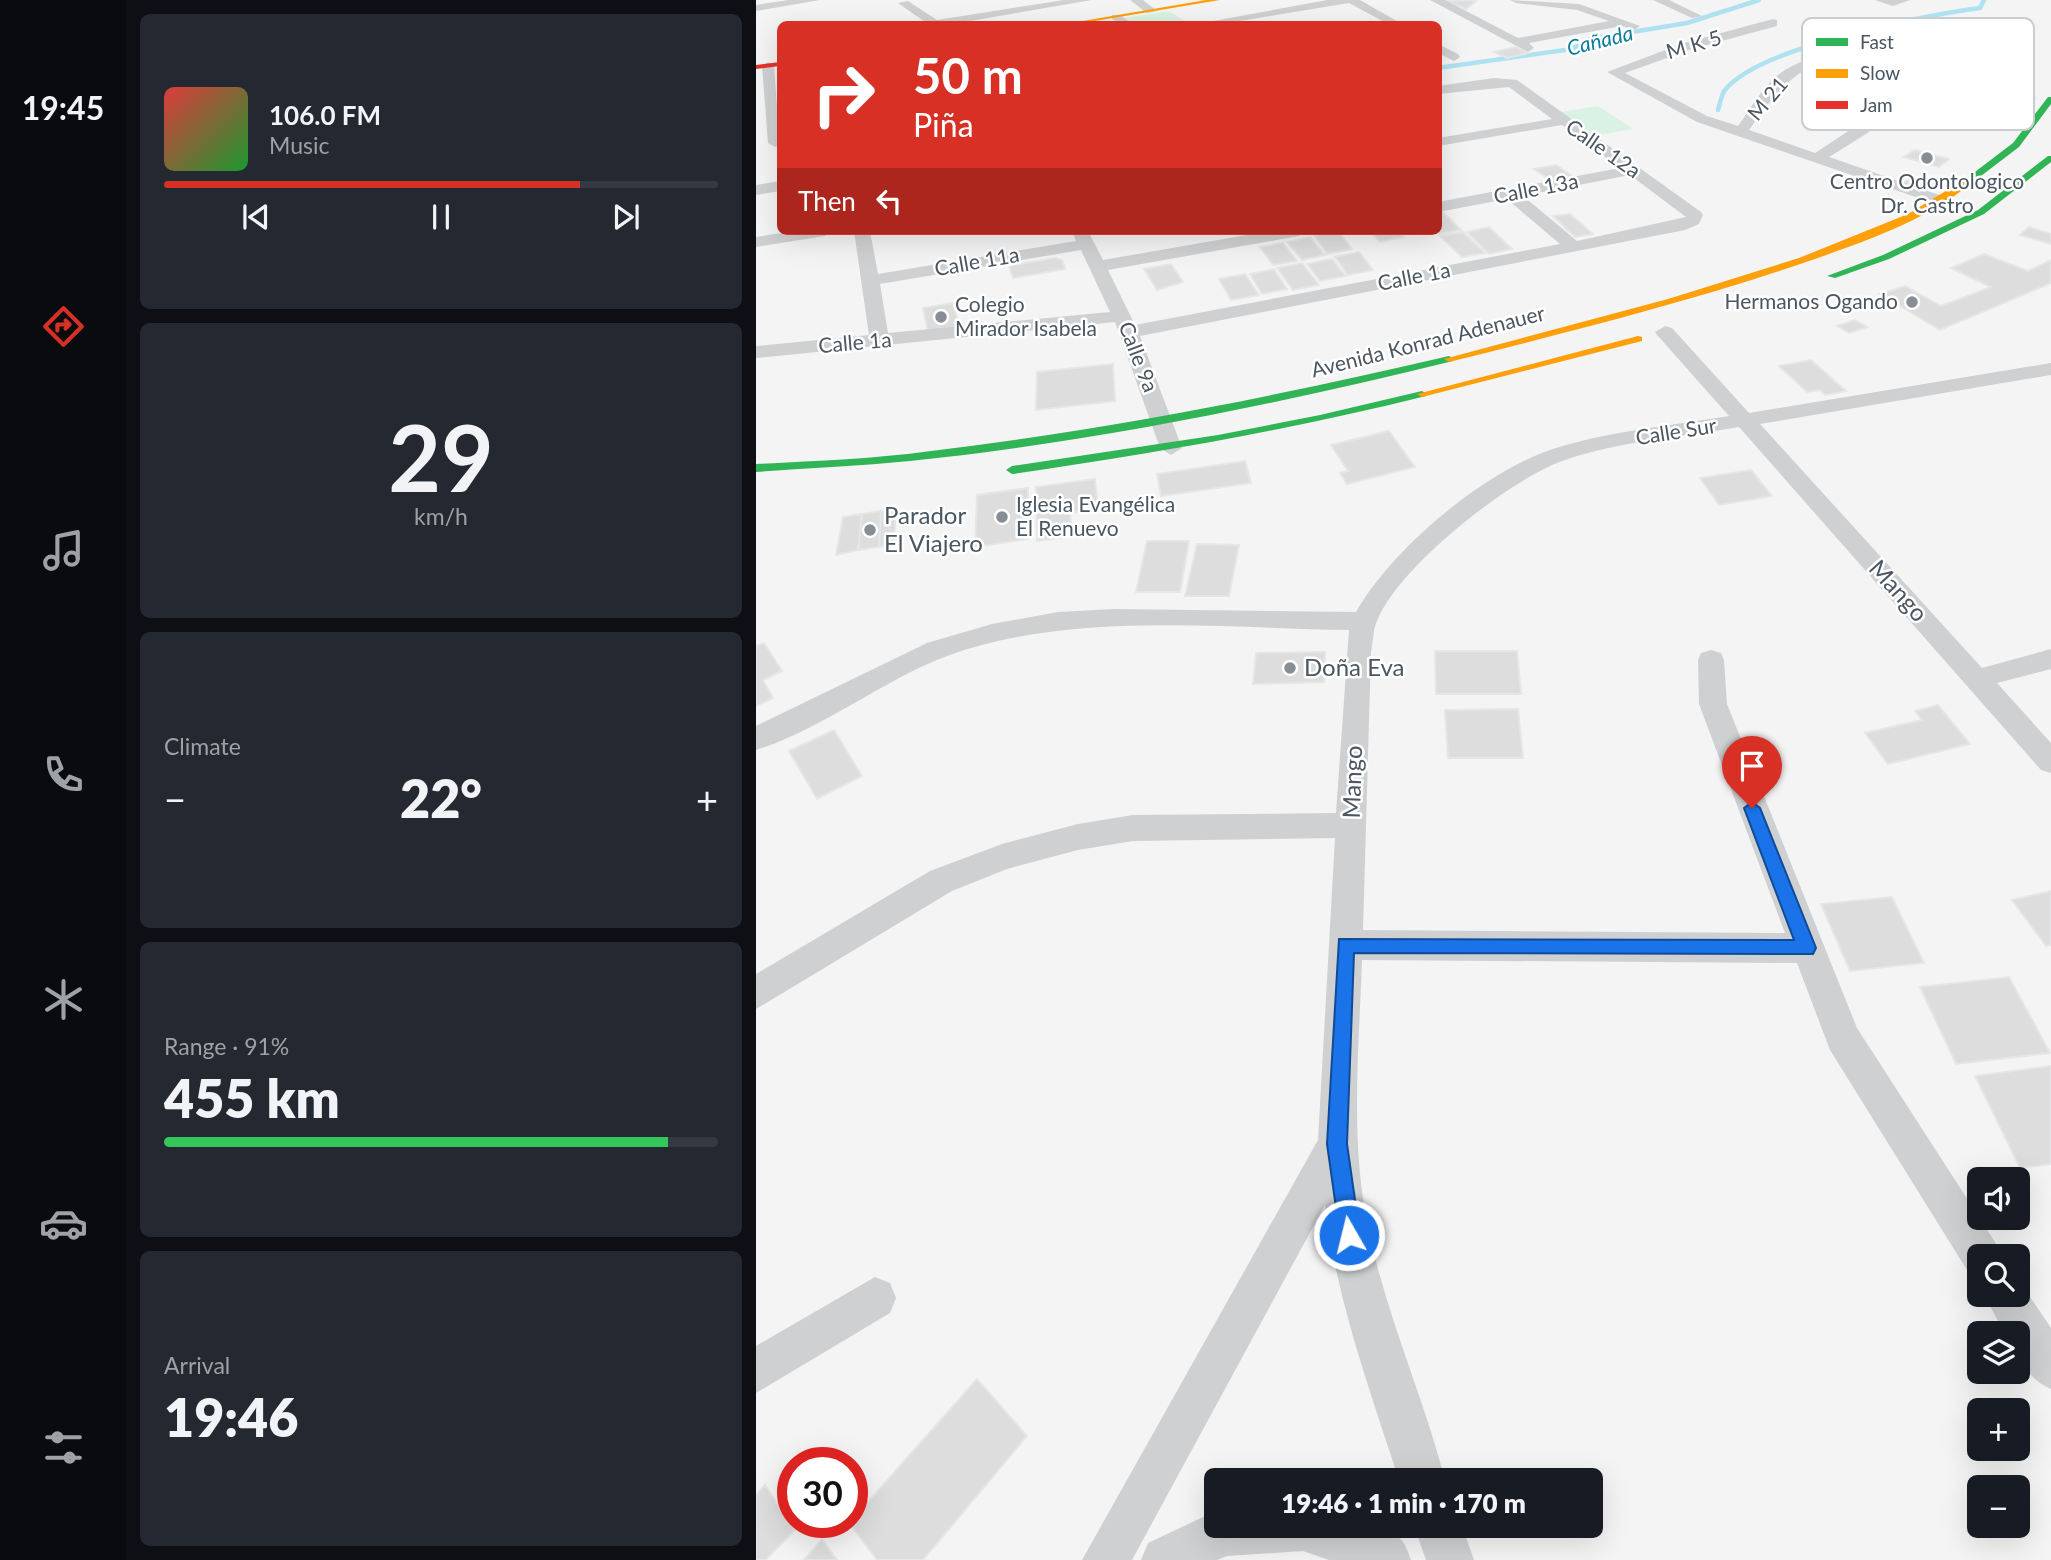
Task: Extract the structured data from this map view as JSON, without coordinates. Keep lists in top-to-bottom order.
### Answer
{
  "streets": {
    "main road": ["Avenida Konrad Adenauer"],
    "street": [
      "M K 5",
      "M 21",
      "Calle 12a",
      "Calle 13a",
      "Calle 11a",
      "Calle 1a",
      "Calle 9a",
      "Calle Sur",
      "Mango"
    ]
  },
  "crossings": [
    ["M K 5", "M 21"],
    ["Calle 12a", "Calle 13a"],
    ["Calle 12a", "Calle 1a"],
    ["Calle 11a", "Calle 9a"],
    ["Calle 1a", "Calle 9a"],
    ["Avenida Konrad Adenauer", "Calle 9a"],
    ["Avenida Konrad Adenauer", "Mango"],
    ["Calle Sur", "Mango"]
  ],
  "water": ["Cañada"],
  "places": [
    "Centro Odontologico Dr. Castro",
    "Hermanos Ogando",
    "Colegio Mirador Isabela",
    "Iglesia Evangélica El Renuevo",
    "Parador El Viajero",
    "Doña Eva"
  ],
  "legend": ["Fast", "Slow", "Jam"],
  "page": {
    "tabs": "19:45",
    "turn": ["50 m", "Piña"],
    "song": ["106.0 FM", "Music"],
    "then": "Then",
    "tile": [
      ["29", "km/h"],
      "Climate",
      ["Range · 91%", "455 km"],
      ["Arrival", "19:46"]
    ],
    "heat": ["−", "22°", "+"],
    "map_buttons": ["+", "−"],
    "limit": "30",
    "trip": "19:46 · 1 min · 170 m"
  }
}
